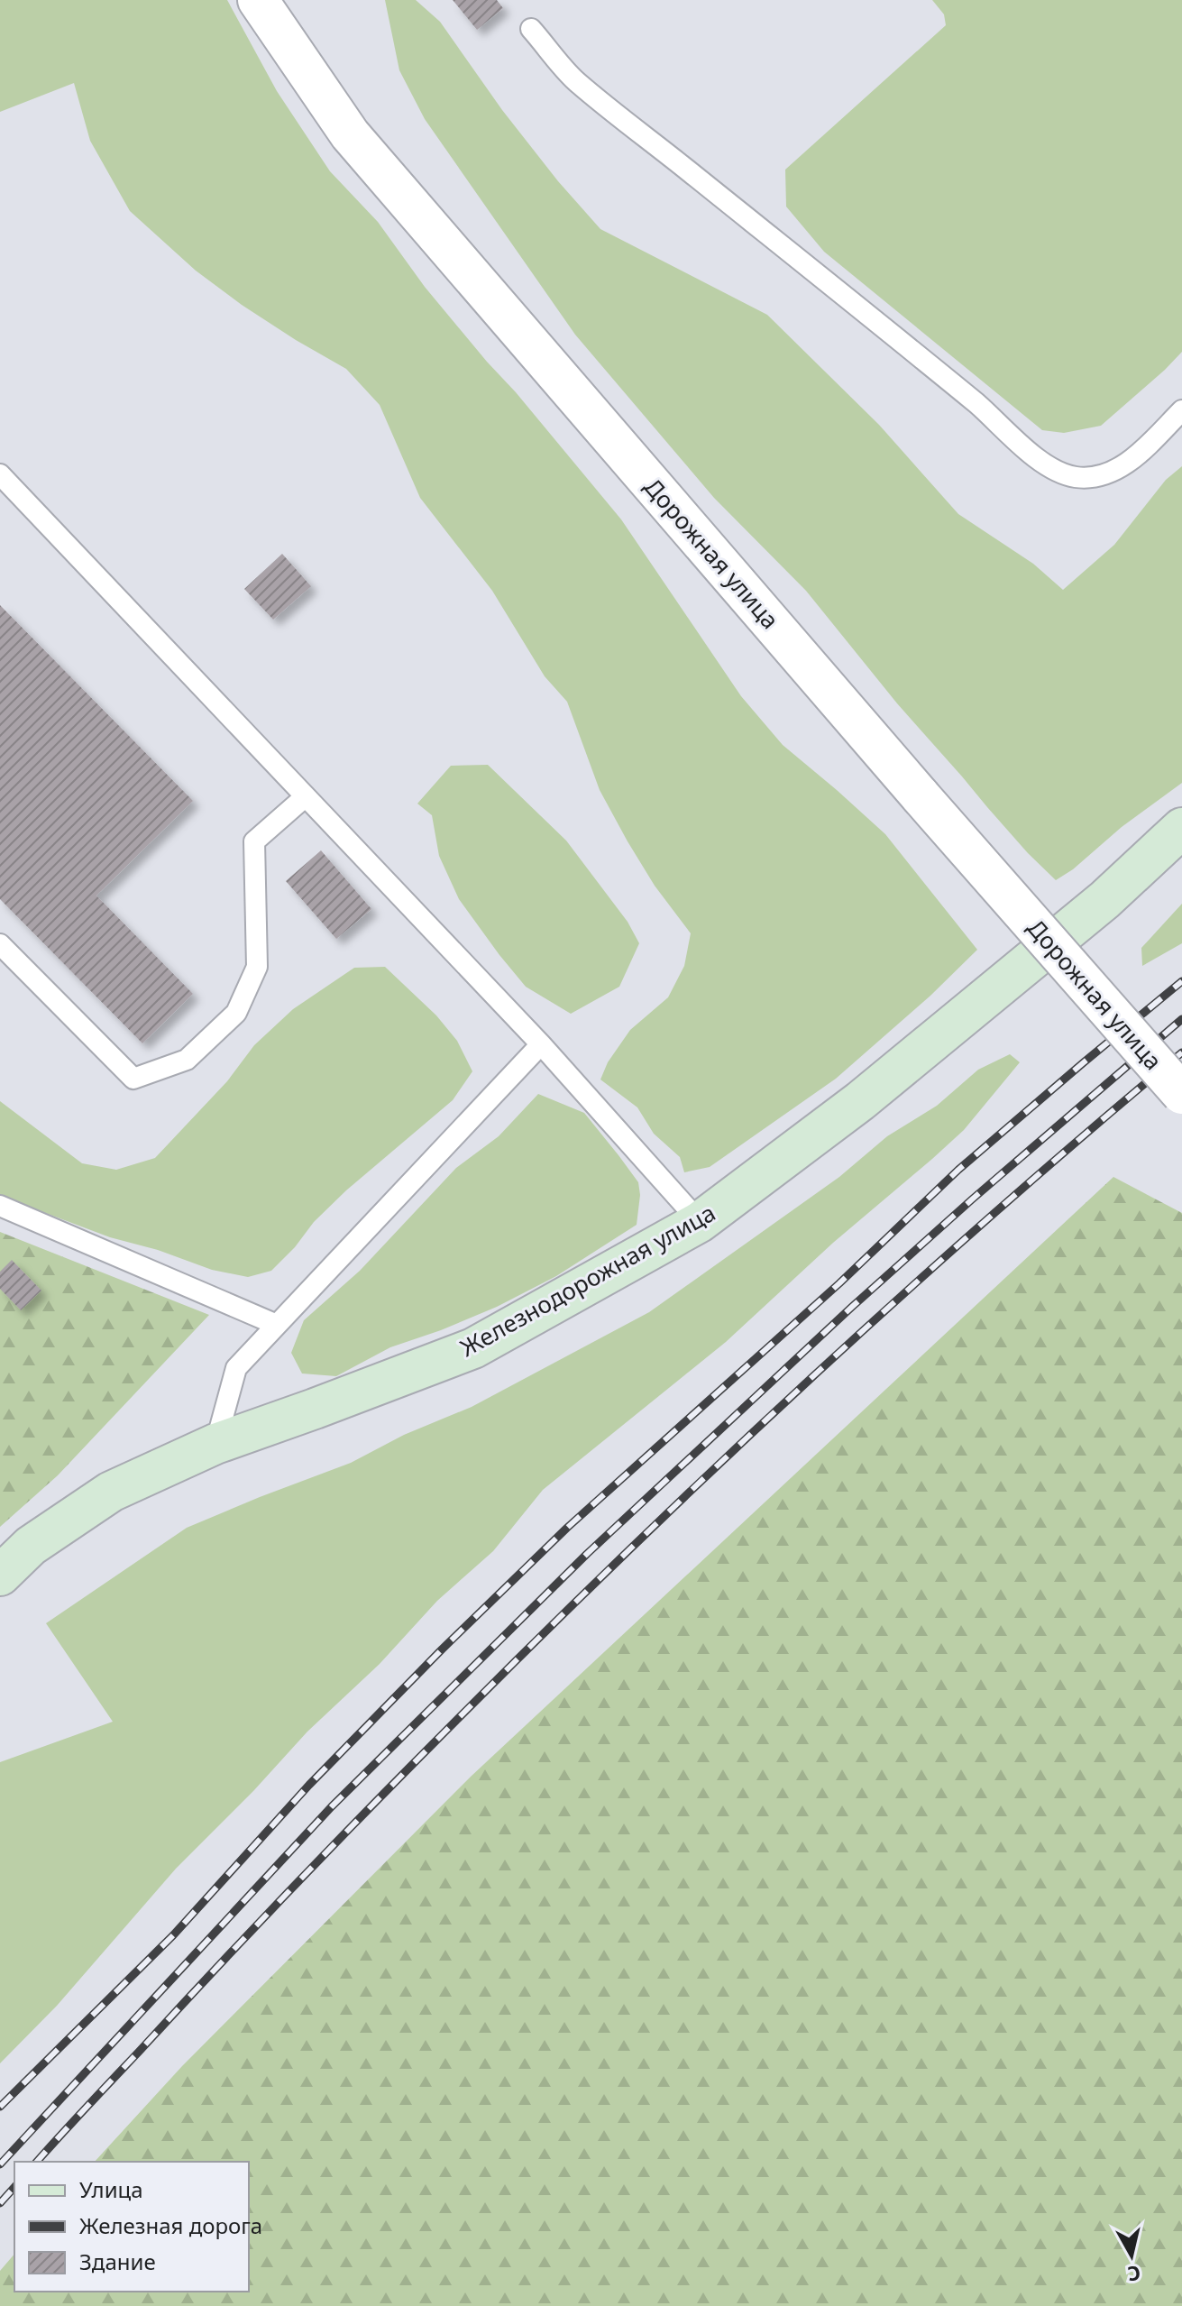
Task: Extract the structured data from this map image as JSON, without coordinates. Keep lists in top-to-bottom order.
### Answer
{
  "streets": {
    "main road": ["Железнодорожная улица"],
    "street": ["Дорожная улица"]
  },
  "legend": ["Улица", "Железная дорога", "Здание"],
  "north": "bottom"
}
